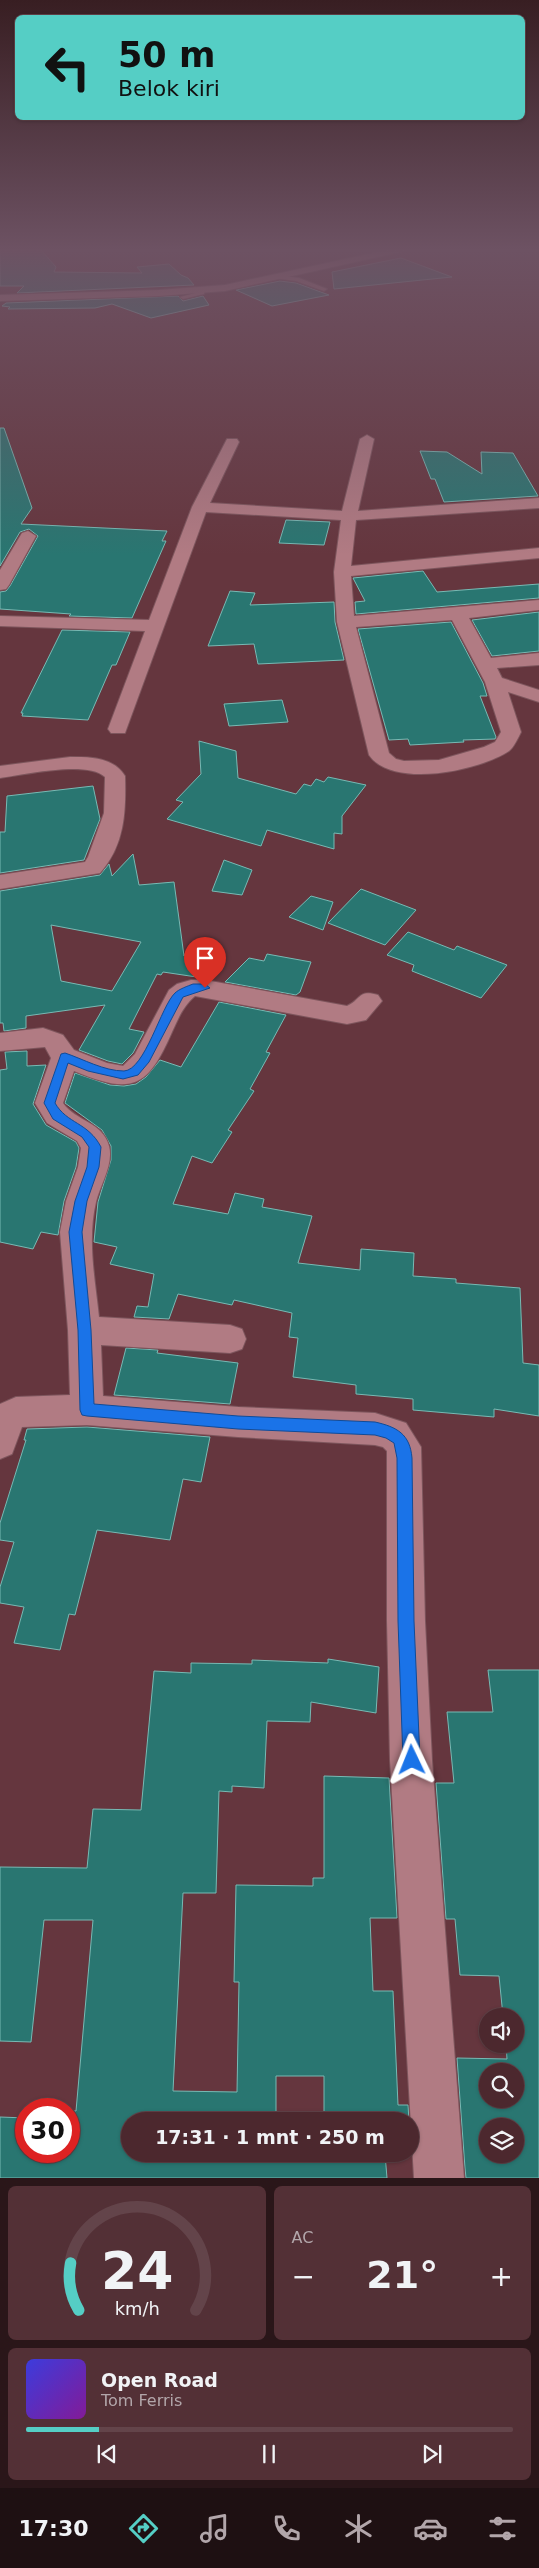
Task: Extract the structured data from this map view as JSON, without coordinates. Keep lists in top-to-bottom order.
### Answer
{
  "page": {
    "turn": ["50 m", "Belok kiri"],
    "limit": "30",
    "trip": "17:31 · 1 mnt · 250 m",
    "tile": "AC",
    "heat": ["−", "21°", "+"],
    "song": ["Open Road", "Tom Ferris"],
    "tabs": "17:30",
    "gauge": ["24", "km/h"]
  }
}
